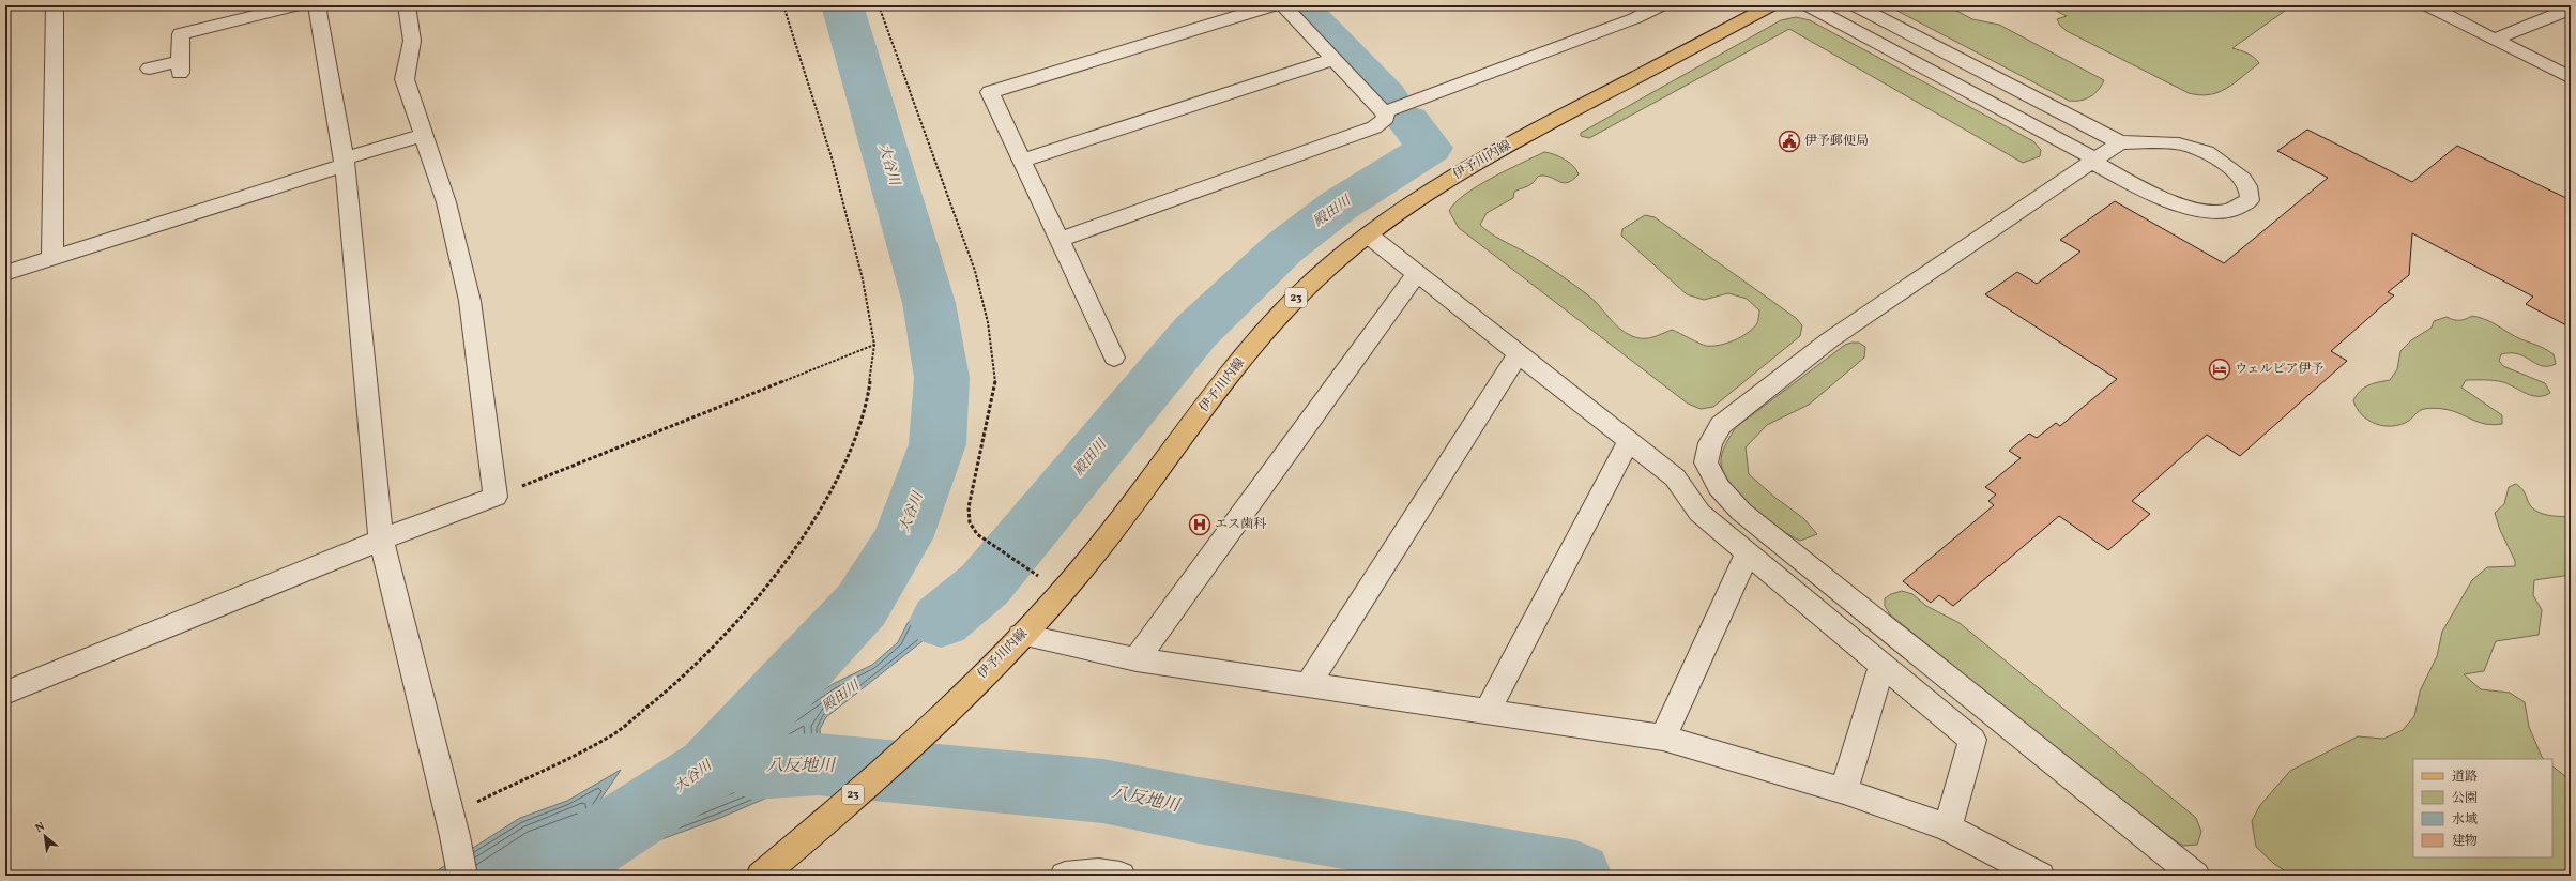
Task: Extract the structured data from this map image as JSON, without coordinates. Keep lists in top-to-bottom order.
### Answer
{
  "streets": {
    "main road": ["伊予川内線", "23"]
  },
  "water": ["大谷川", "殿田川", "八反地川"],
  "places": {
    "public building": ["伊予郵便局"],
    "hotel": ["ウェルピア伊予"],
    "hospital": ["エス歯科"]
  },
  "legend": [
    "道路",
    "公園",
    "水域",
    "建物"
  ],
  "north": "top left"
}
